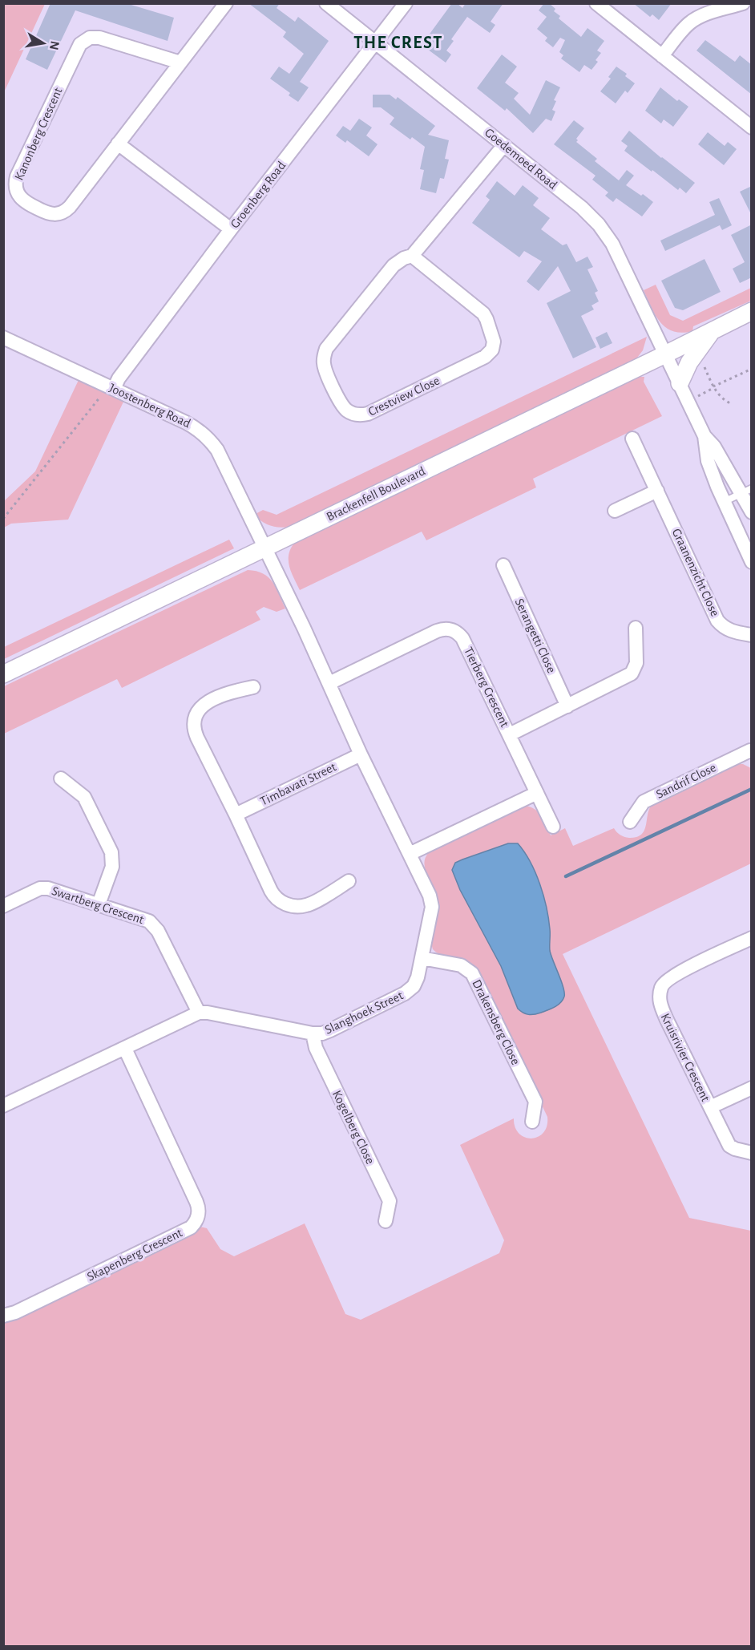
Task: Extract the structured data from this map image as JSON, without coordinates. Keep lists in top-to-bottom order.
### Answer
{
  "streets": {
    "street": [
      "Kanonberg Crescent",
      "Goedemoed Road",
      "Groenberg Road",
      "Crestview Close",
      "Joostenberg Road",
      "Brackenfell Boulevard",
      "Graanenzicht Close",
      "Serangetti Close",
      "Tierberg Crescent",
      "Sandrif Close",
      "Timbavati Street",
      "Swartberg Crescent",
      "Slanghoek Street",
      "Drakensberg Close",
      "Kruisrivier Crescent",
      "Kogelberg Close",
      "Skapenberg Crescent"
    ]
  },
  "crossings": [
    ["Goedemoed Road", "Groenberg Road"],
    ["Goedemoed Road", "Crestview Close"],
    ["Goedemoed Road", "Brackenfell Boulevard"],
    ["Groenberg Road", "Joostenberg Road"],
    ["Joostenberg Road", "Brackenfell Boulevard"],
    ["Joostenberg Road", "Slanghoek Street"],
    ["Tierberg Crescent", "Slanghoek Street"],
    ["Timbavati Street", "Slanghoek Street"],
    ["Swartberg Crescent", "Slanghoek Street"],
    ["Slanghoek Street", "Drakensberg Close"],
    ["Slanghoek Street", "Kogelberg Close"]
  ],
  "districts": ["THE CREST"],
  "north": "right"
}
